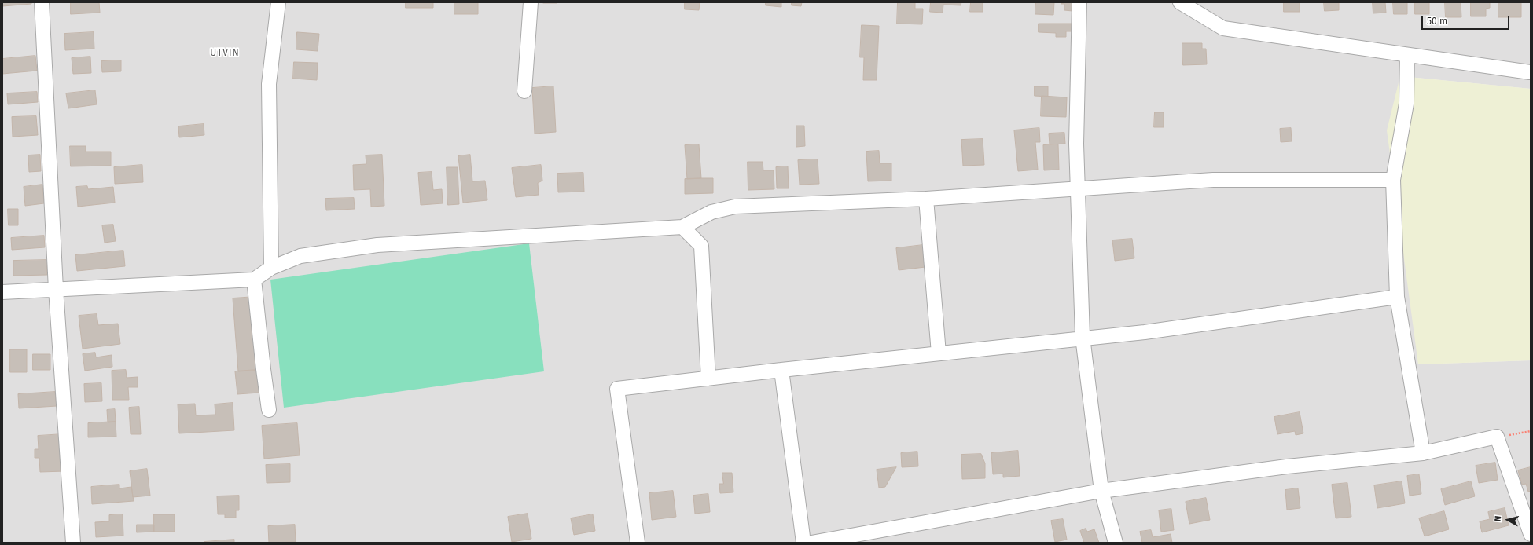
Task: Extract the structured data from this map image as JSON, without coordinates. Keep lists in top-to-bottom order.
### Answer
{
  "districts": ["UTVIN"],
  "scale_bar": "50 m",
  "north": "left"
}
